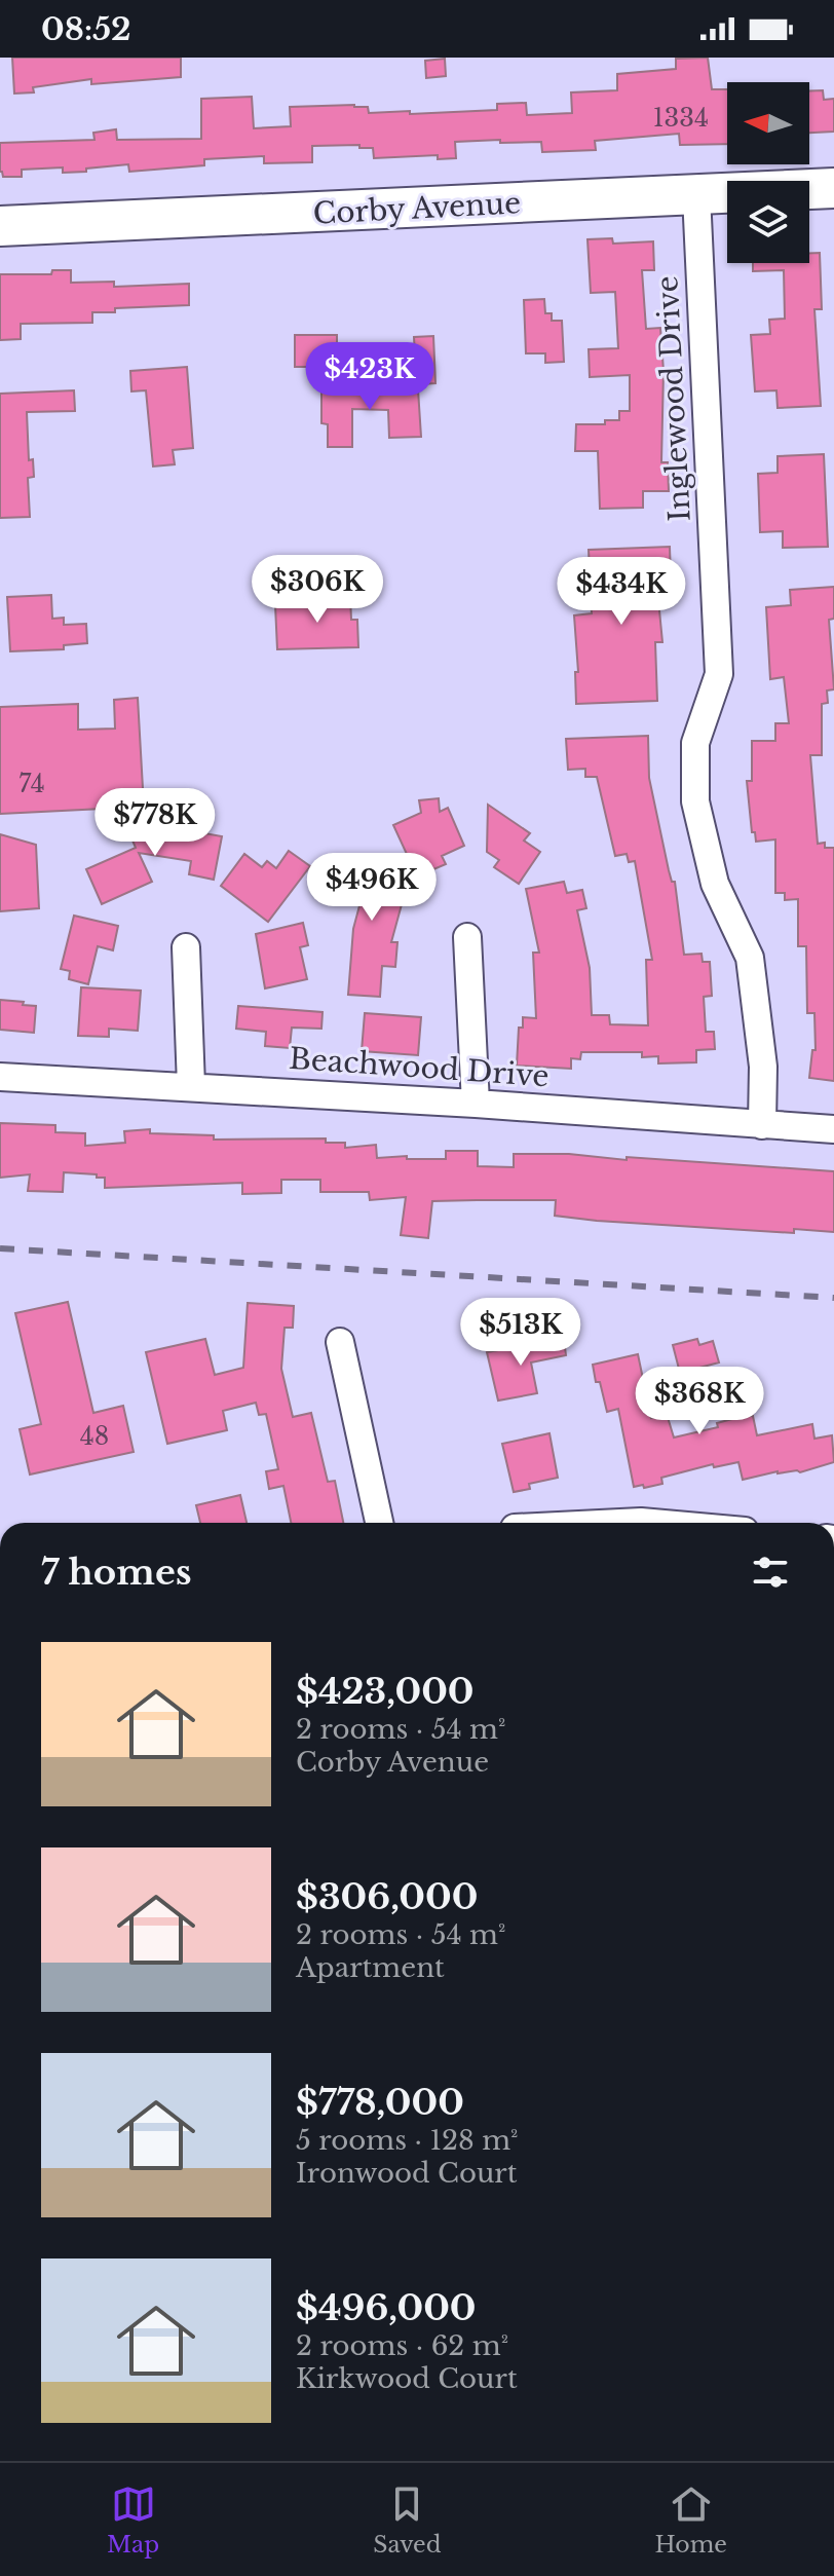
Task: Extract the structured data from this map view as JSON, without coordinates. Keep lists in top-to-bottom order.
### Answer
{
  "streets": {
    "street": ["Corby Avenue", "Inglewood Drive", "Beachwood Drive"]
  },
  "crossings": [
    ["Corby Avenue", "Inglewood Drive"],
    ["Inglewood Drive", "Beachwood Drive"]
  ],
  "house_numbers": ["1334", "74", "48"],
  "north": "left",
  "page": {
    "status": "08:52",
    "price": [
      "$423K",
      "$306K",
      "$434K",
      "$778K",
      "$496K",
      "$513K",
      "$368K"
    ],
    "heading": "7 homes",
    "list": [
      {
        "name": "$423,000",
        "note": "2 rooms · 54 m² · Corby Avenue"
      },
      {
        "name": "$306,000",
        "note": "2 rooms · 54 m² · Apartment"
      },
      {
        "name": "$778,000",
        "note": "5 rooms · 128 m² · Ironwood Court"
      },
      {
        "name": "$496,000",
        "note": "2 rooms · 62 m² · Kirkwood Court"
      }
    ],
    "tabs": ["Map", "Saved", "Home"]
  }
}
